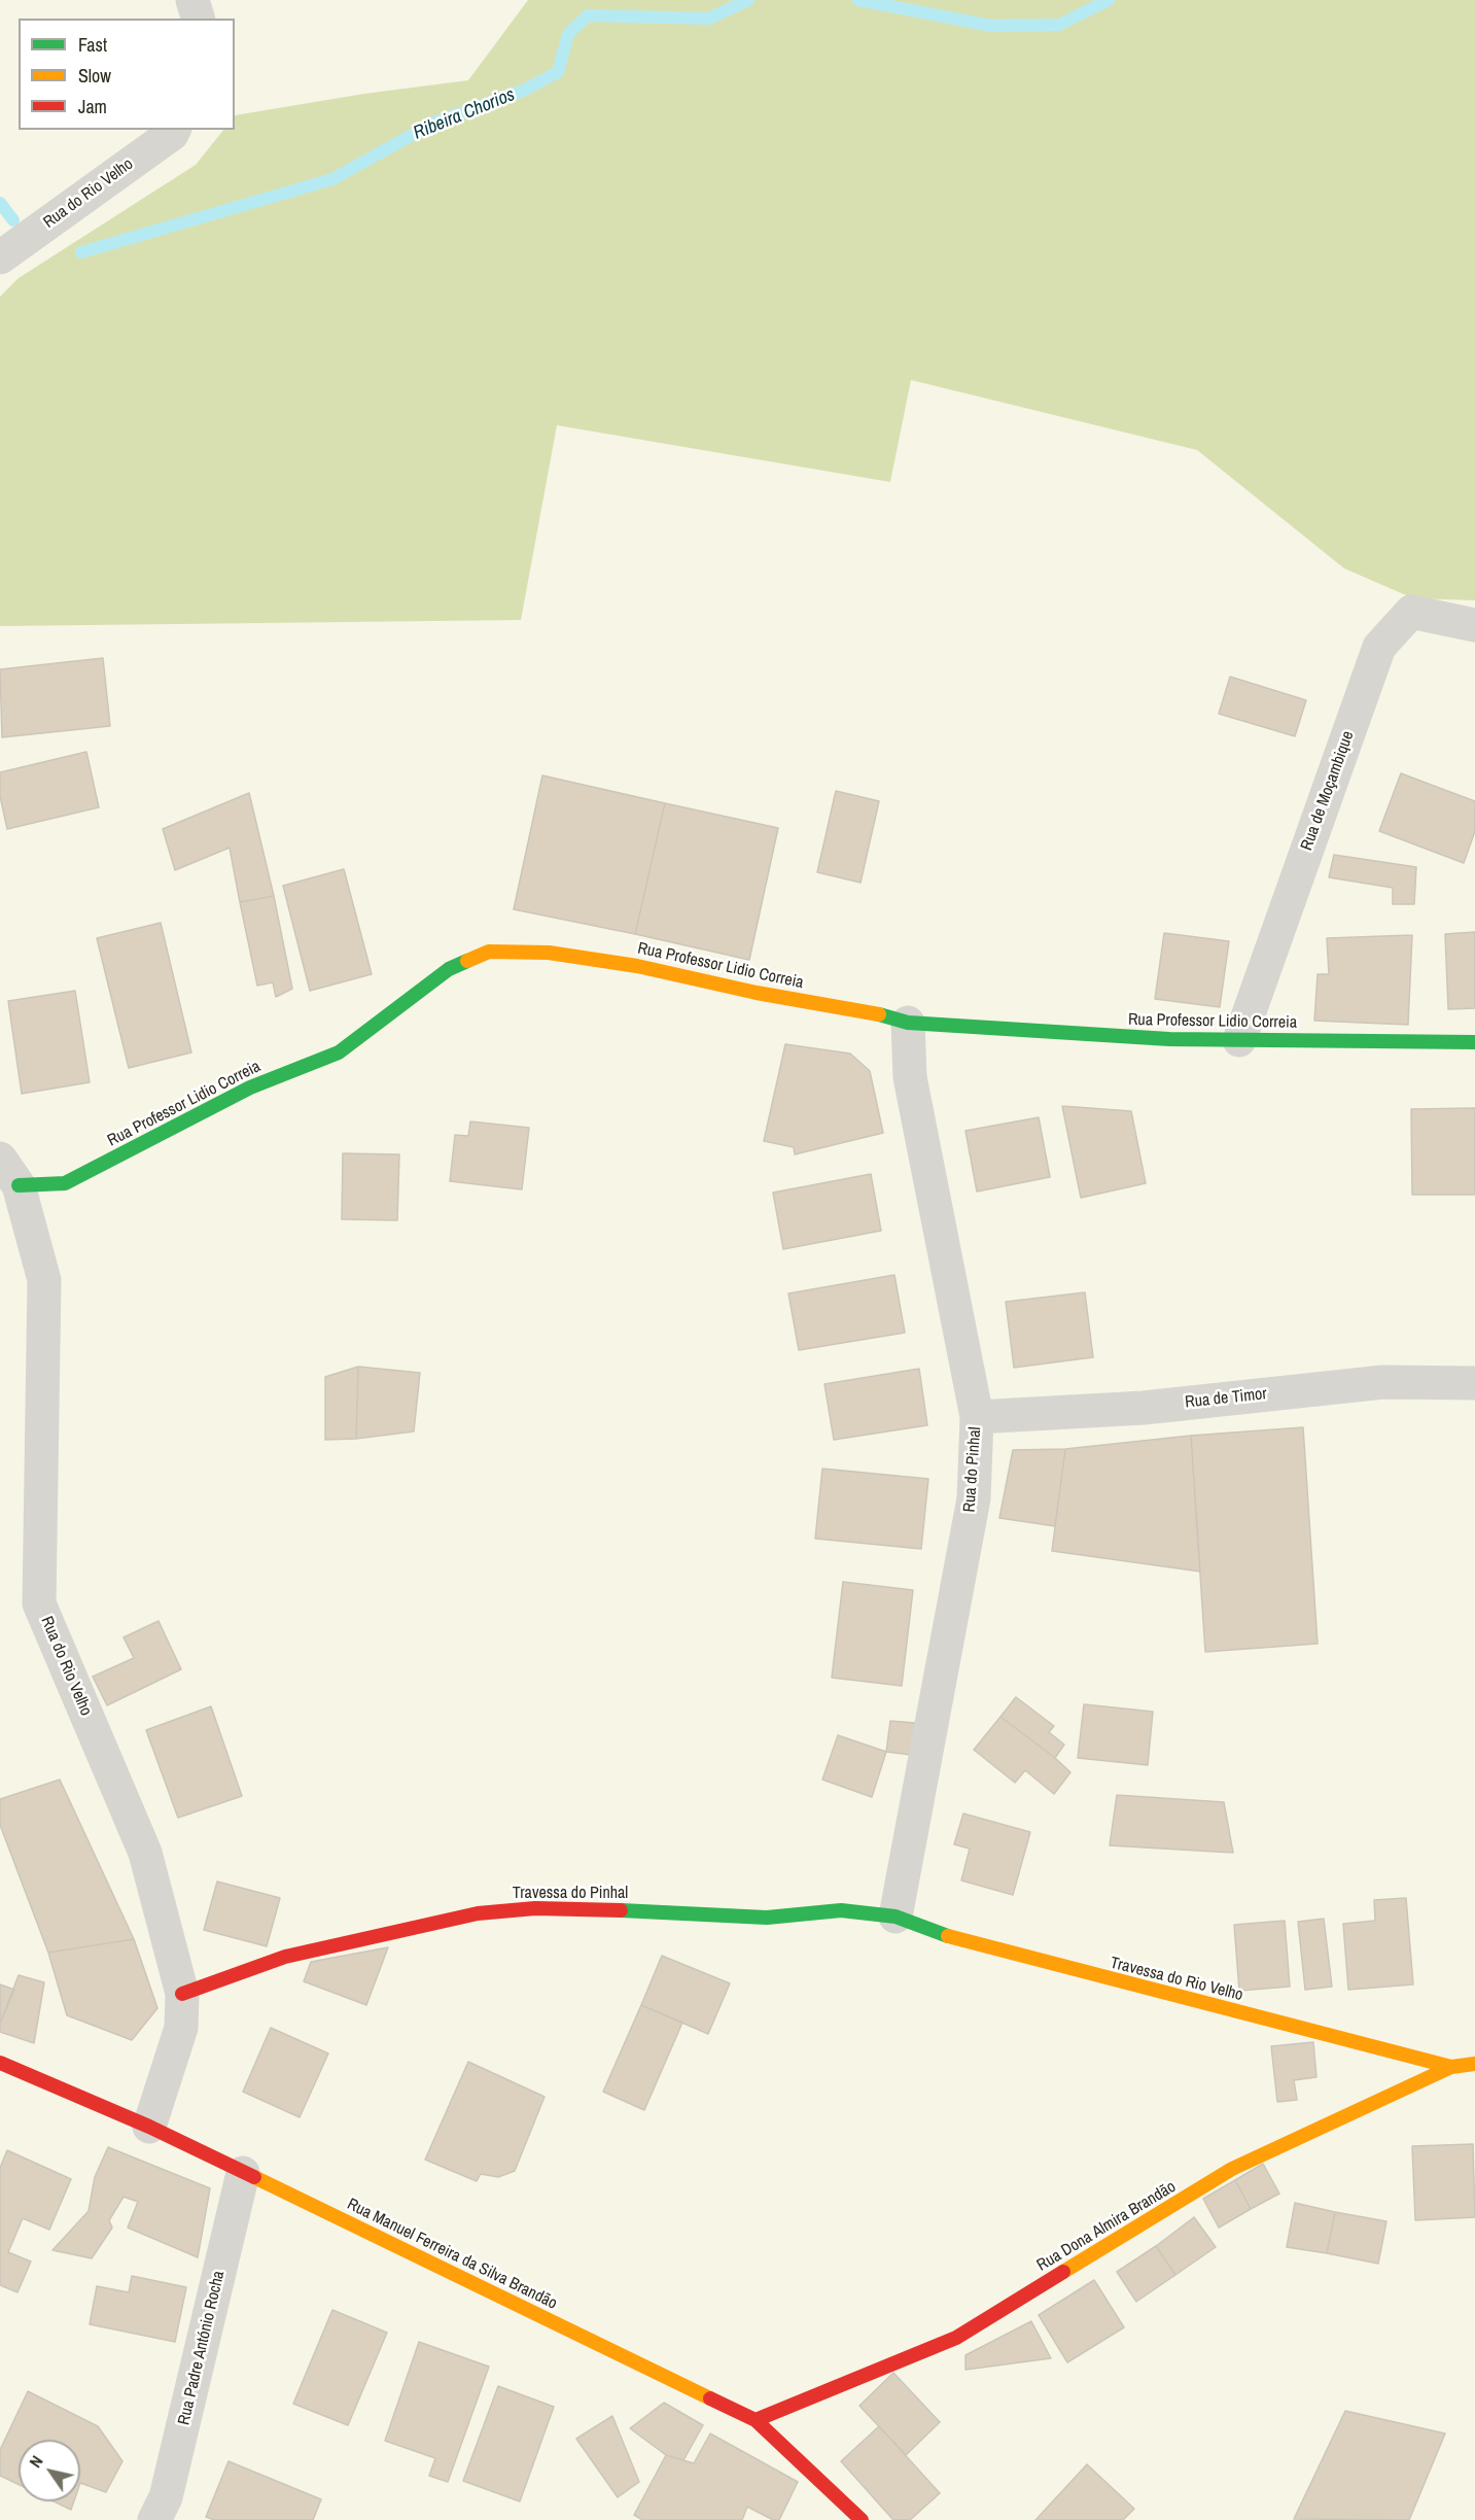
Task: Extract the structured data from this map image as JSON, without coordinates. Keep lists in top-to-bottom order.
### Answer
{
  "streets": {
    "street": [
      "Rua do Rio Velho",
      "Rua de Moçambique",
      "Rua Professor Lidio Correia",
      "Rua de Timor",
      "Rua do Pinhal",
      "Travessa do Pinhal",
      "Travessa do Rio Velho",
      "Rua Dona Almira Brandão",
      "Rua Manuel Ferreira da Silva Brandão",
      "Rua Padre António Rocha"
    ]
  },
  "crossings": [
    ["Rua do Rio Velho", "Rua Professor Lidio Correia"],
    ["Rua do Rio Velho", "Travessa do Pinhal"],
    ["Rua do Rio Velho", "Rua Manuel Ferreira da Silva Brandão"],
    ["Rua de Moçambique", "Rua Professor Lidio Correia"],
    ["Rua Professor Lidio Correia", "Rua do Pinhal"],
    ["Rua de Timor", "Rua do Pinhal"],
    ["Rua do Pinhal", "Travessa do Pinhal"],
    ["Rua do Pinhal", "Travessa do Rio Velho"],
    ["Travessa do Pinhal", "Travessa do Rio Velho"],
    ["Travessa do Rio Velho", "Rua Dona Almira Brandão"],
    ["Rua Dona Almira Brandão", "Rua Manuel Ferreira da Silva Brandão"],
    ["Rua Manuel Ferreira da Silva Brandão", "Rua Padre António Rocha"]
  ],
  "water": ["Ribeira Chorios"],
  "legend": ["Fast", "Slow", "Jam"],
  "north": "top left"
}
